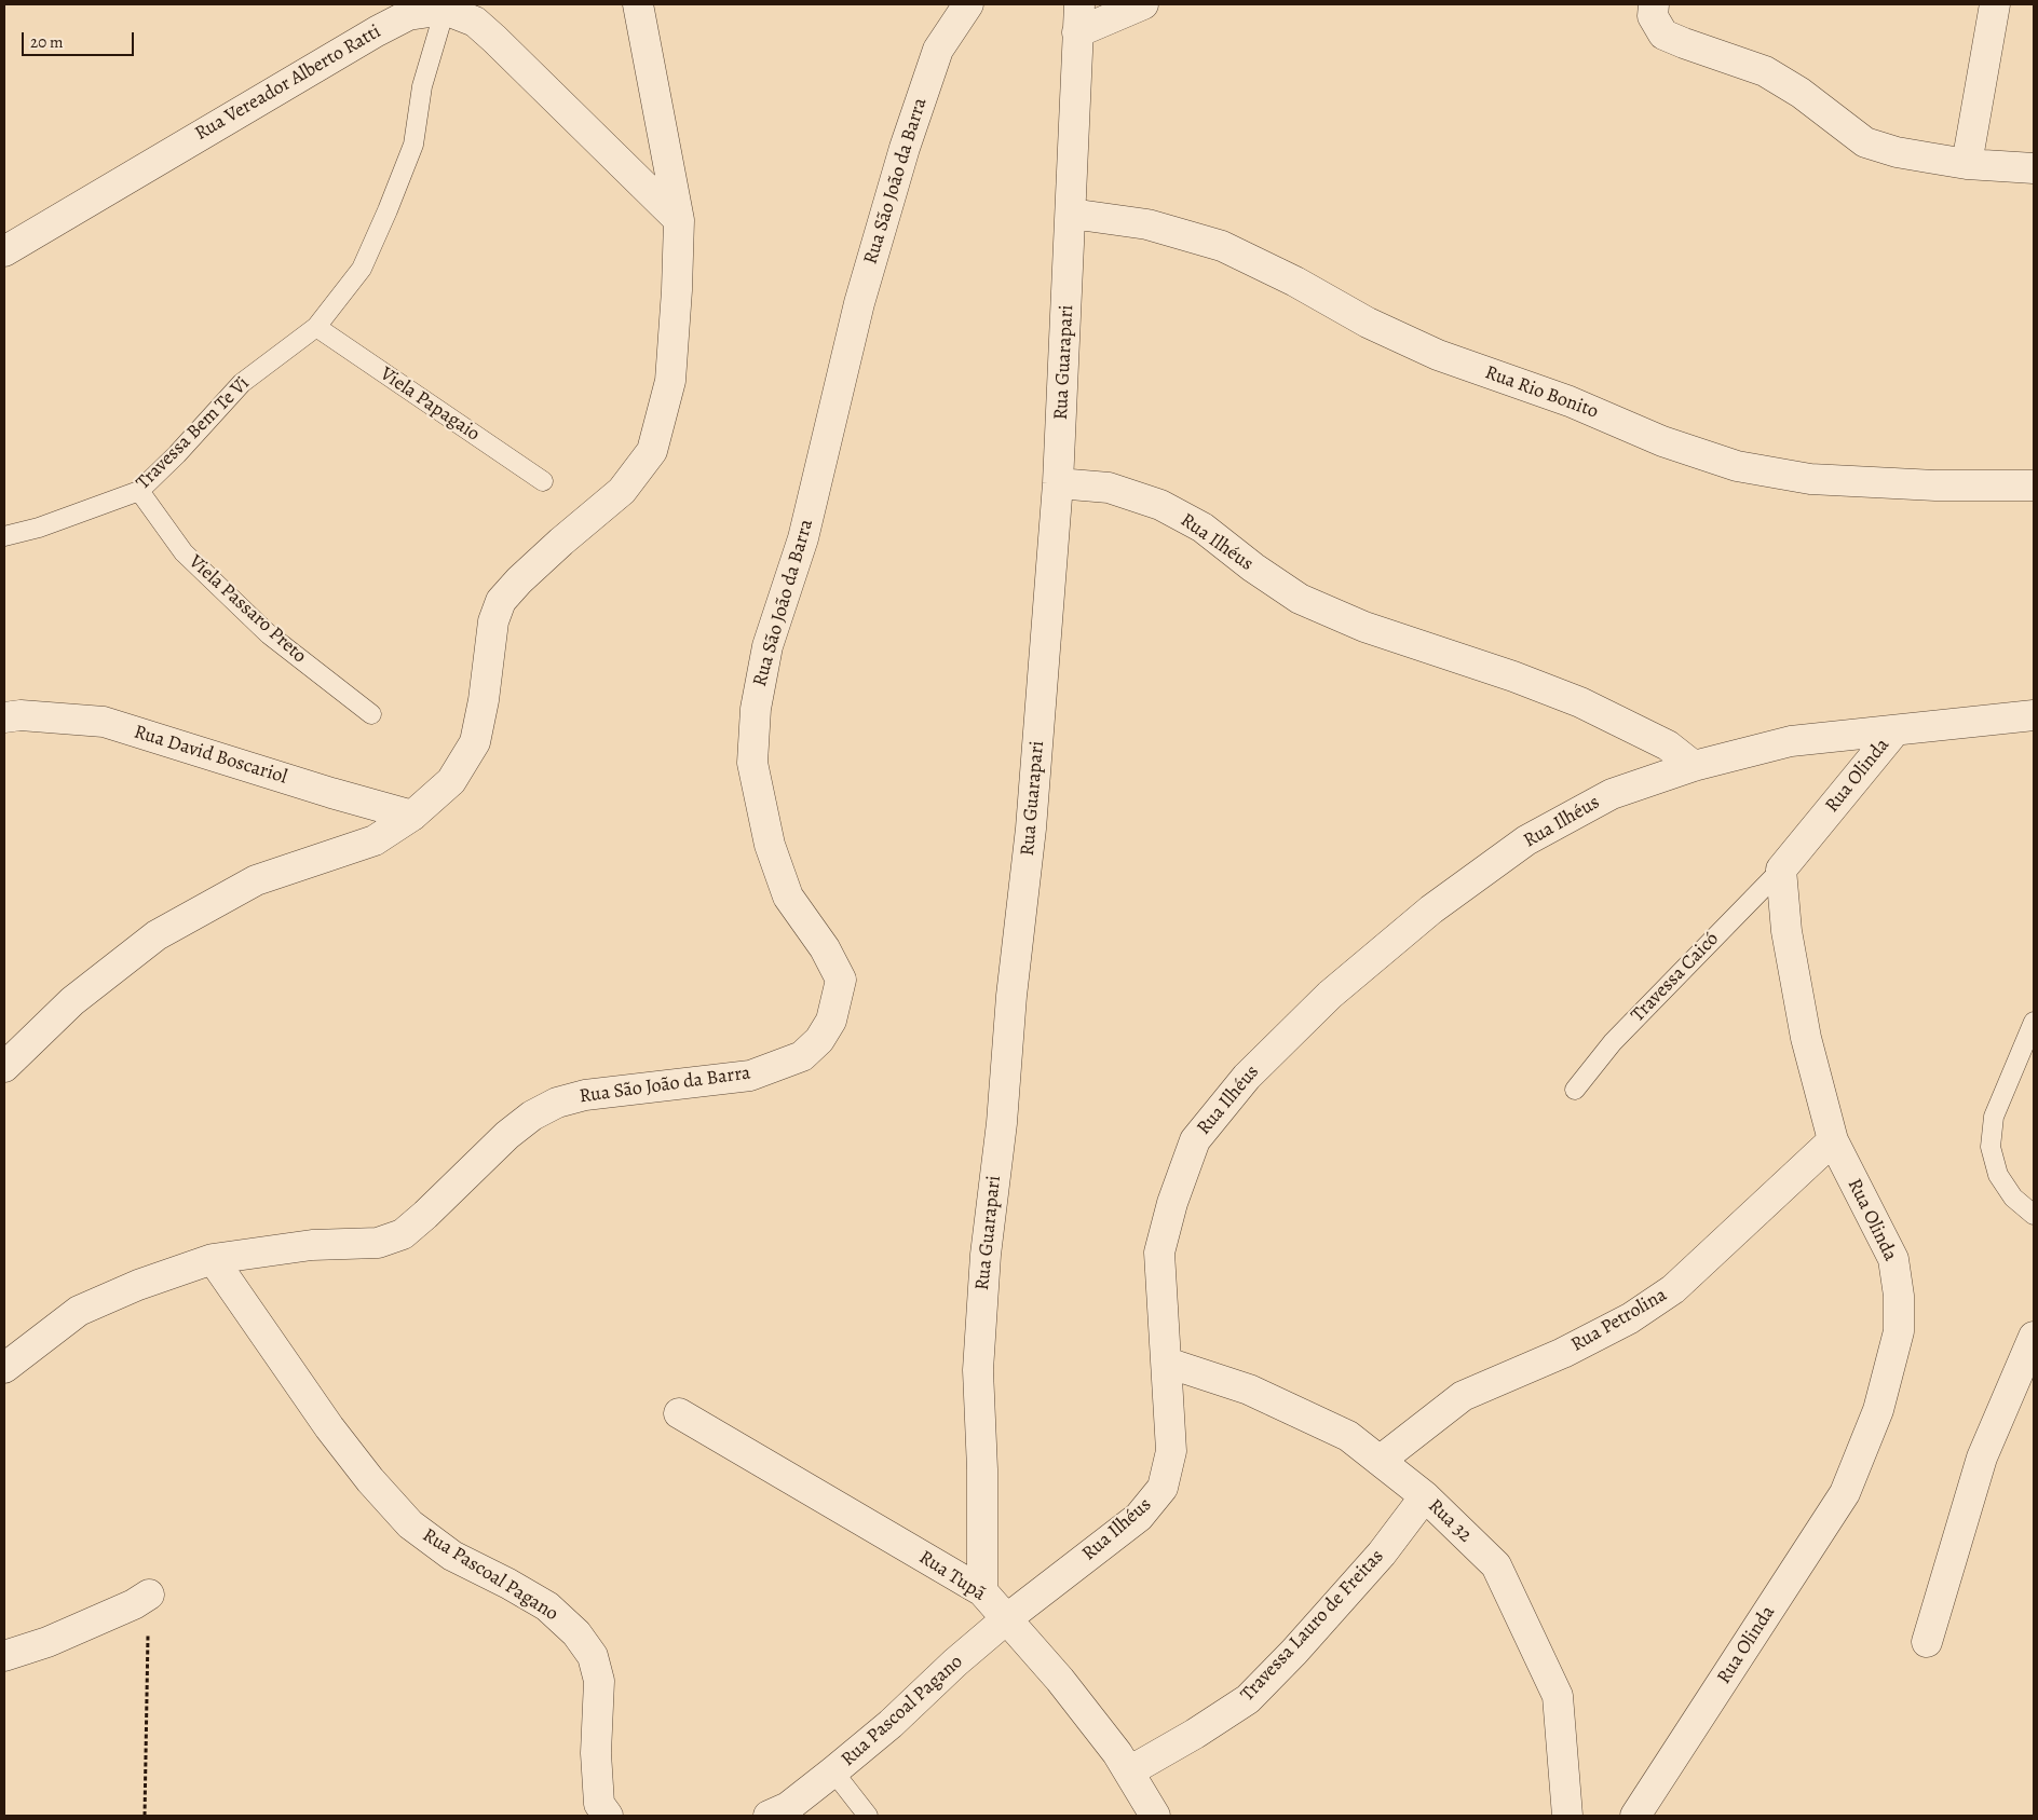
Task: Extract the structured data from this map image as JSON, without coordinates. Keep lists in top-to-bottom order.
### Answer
{
  "streets": {
    "street": [
      "Rua Vereador Alberto Ratti",
      "Rua São João da Barra",
      "Rua Guarapari",
      "Rua Rio Bonito",
      "Rua Ilhéus",
      "Rua David Boscariol",
      "Rua Olinda",
      "Rua Petrolina",
      "Rua 32",
      "Rua Pascoal Pagano",
      "Rua Tupã",
      "Travessa Lauro de Freitas"
    ],
    "lane": [
      "Viela Papagaio",
      "Travessa Bem Te Vi",
      "Viela Passaro Preto",
      "Travessa Caicó"
    ]
  },
  "crossings": [
    ["Rua Vereador Alberto Ratti", "Travessa Bem Te Vi"],
    ["Rua São João da Barra", "Rua Pascoal Pagano"],
    ["Rua Guarapari", "Rua Rio Bonito"],
    ["Rua Guarapari", "Rua Ilhéus"],
    ["Rua Guarapari", "Rua Tupã"],
    ["Viela Papagaio", "Travessa Bem Te Vi"],
    ["Travessa Bem Te Vi", "Viela Passaro Preto"],
    ["Rua Ilhéus", "Rua Olinda"],
    ["Rua Ilhéus", "Rua 32"],
    ["Rua Ilhéus", "Rua Pascoal Pagano"],
    ["Rua Ilhéus", "Rua Tupã"],
    ["Rua Olinda", "Travessa Caicó"],
    ["Rua Olinda", "Rua Petrolina"],
    ["Rua Petrolina", "Rua 32"],
    ["Rua 32", "Travessa Lauro de Freitas"],
    ["Rua Pascoal Pagano", "Rua Tupã"],
    ["Rua Tupã", "Travessa Lauro de Freitas"]
  ],
  "scale_bar": "20 m"
}
